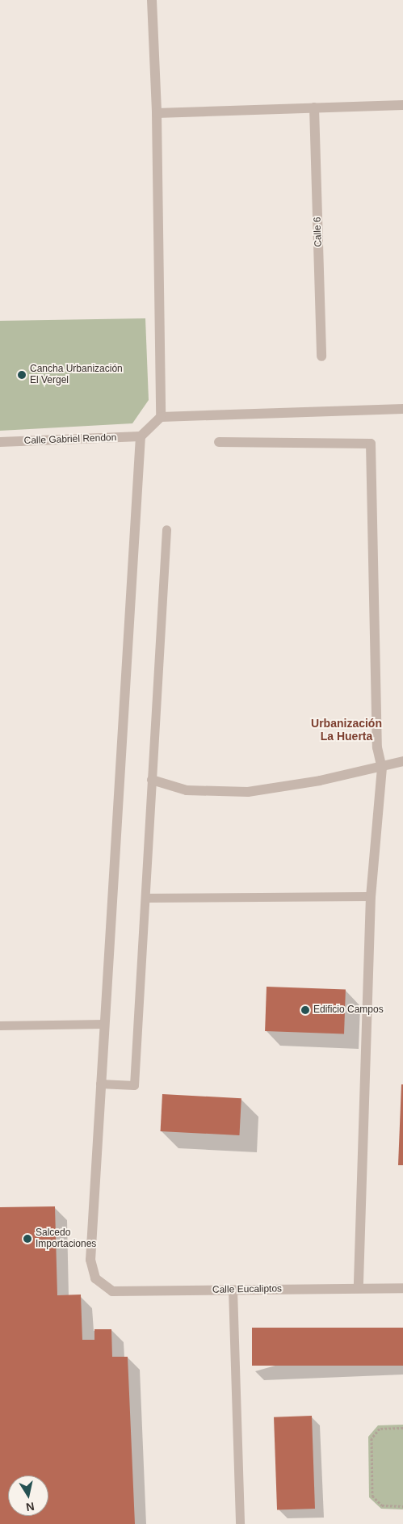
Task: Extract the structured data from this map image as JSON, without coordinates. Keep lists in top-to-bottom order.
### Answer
{
  "streets": {
    "street": ["Calle 6", "Calle Gabriel Rendon", "Calle Eucaliptos"]
  },
  "districts": ["Urbanización La Huerta"],
  "places": ["Cancha Urbanización El Vergel", "Edificio Campos", "Salcedo Importaciones"],
  "north": "bottom"
}
